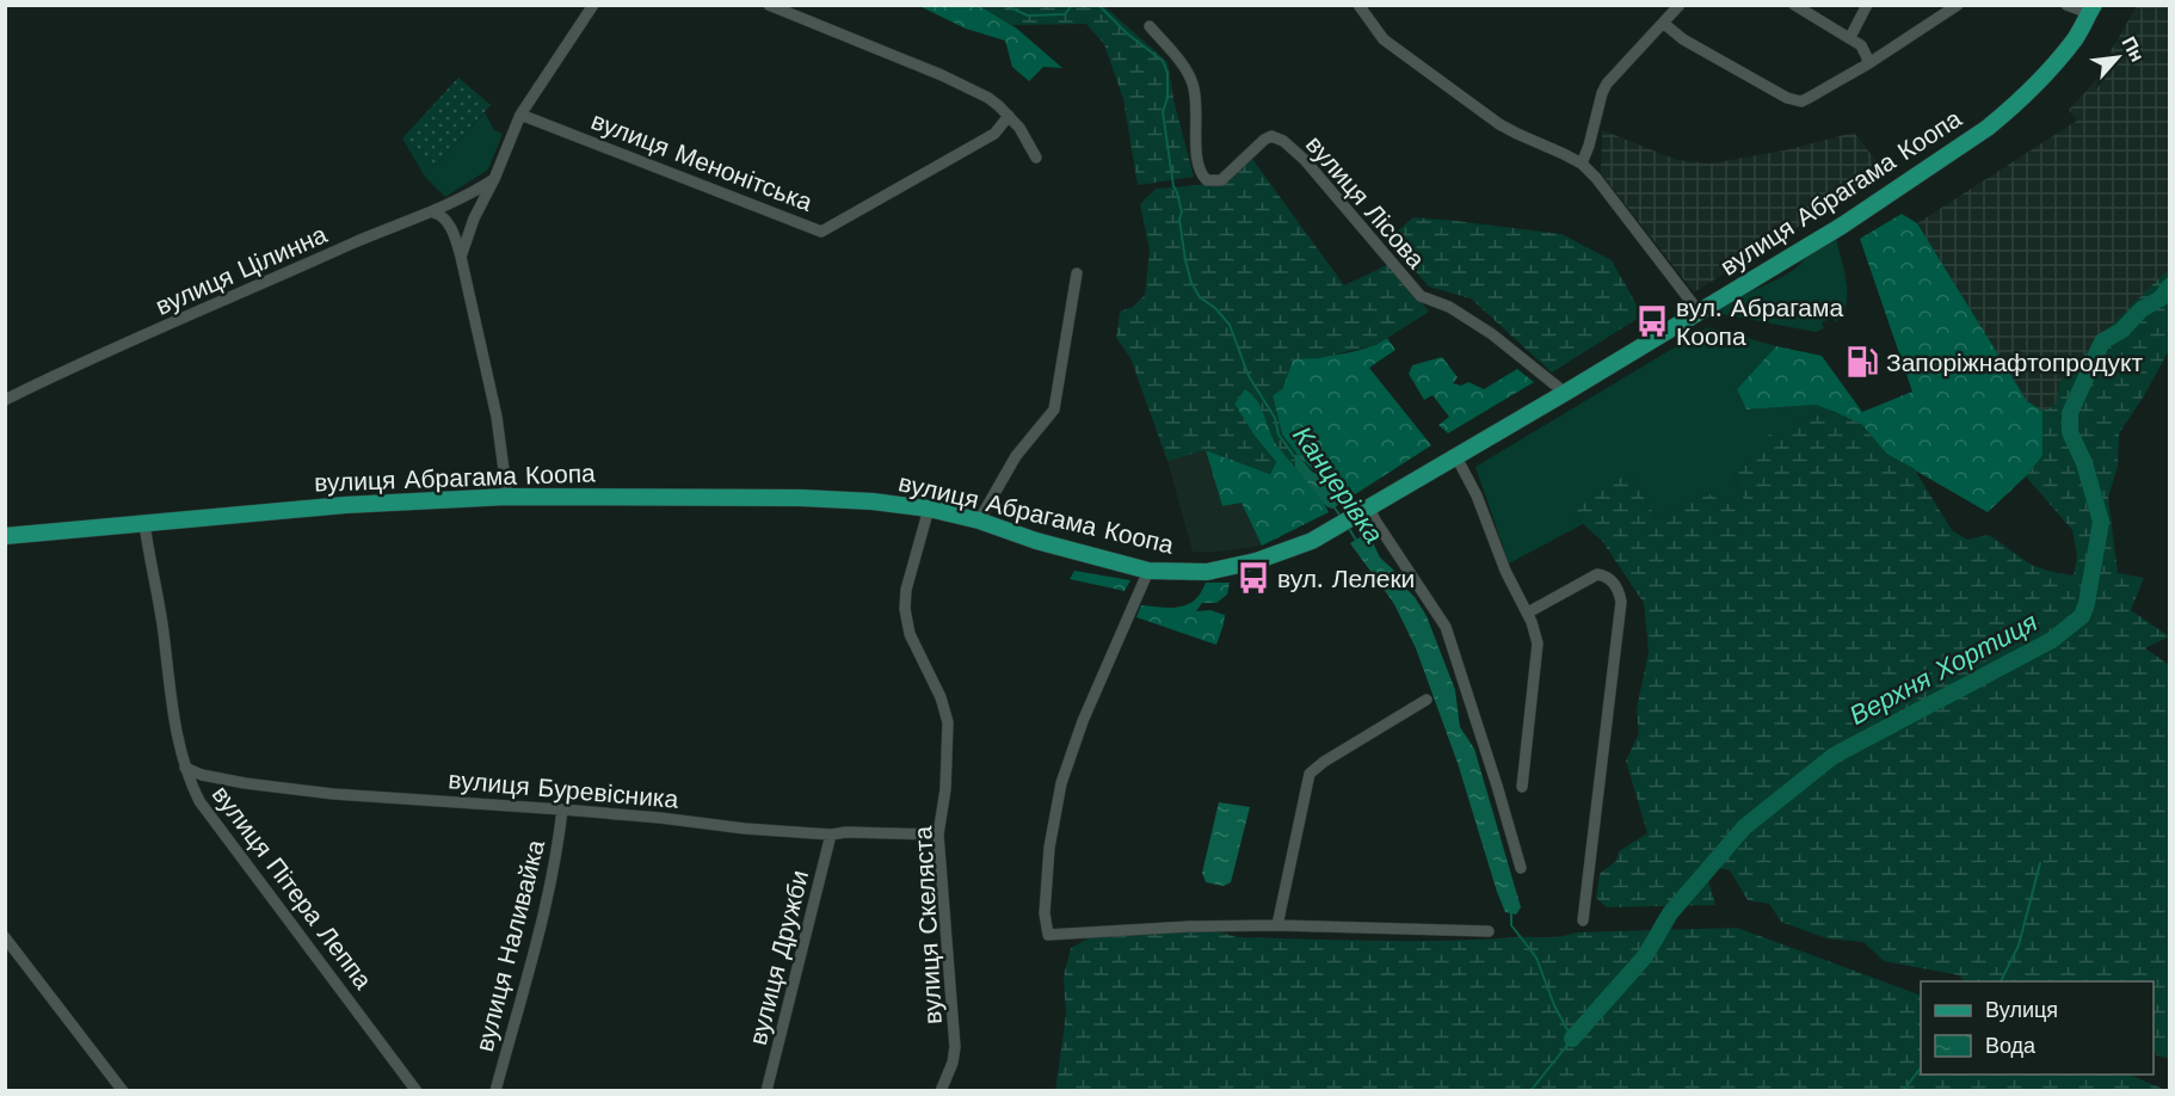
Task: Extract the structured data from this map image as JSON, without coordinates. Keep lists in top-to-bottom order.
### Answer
{
  "streets": {
    "main road": ["вулиця Абрагама Коопа"],
    "street": [
      "вулиця Менонітська",
      "вулиця Лісова",
      "вулиця Цілинна",
      "вулиця Буревісника",
      "вулиця Пітера Леппа",
      "вулиця Скеляста",
      "вулиця Наливайка",
      "вулиця Дружби"
    ]
  },
  "crossings": [
    ["вулиця Абрагама Коопа", "вулиця Лісова"],
    ["вулиця Абрагама Коопа", "вулиця Пітера Леппа"],
    ["вулиця Абрагама Коопа", "вулиця Скеляста"],
    ["вулиця Буревісника", "вулиця Пітера Леппа"],
    ["вулиця Буревісника", "вулиця Скеляста"],
    ["вулиця Буревісника", "вулиця Наливайка"],
    ["вулиця Буревісника", "вулиця Дружби"]
  ],
  "water": ["Канцерівка", "Верхня Хортиця"],
  "places": {
    "bus stop": ["вул. Абрагама Коопа", "вул. Лелеки"],
    "fuel station": ["Запоріжнафтопродукт"]
  },
  "legend": ["Вулиця", "Вода"],
  "north": "top right"
}
